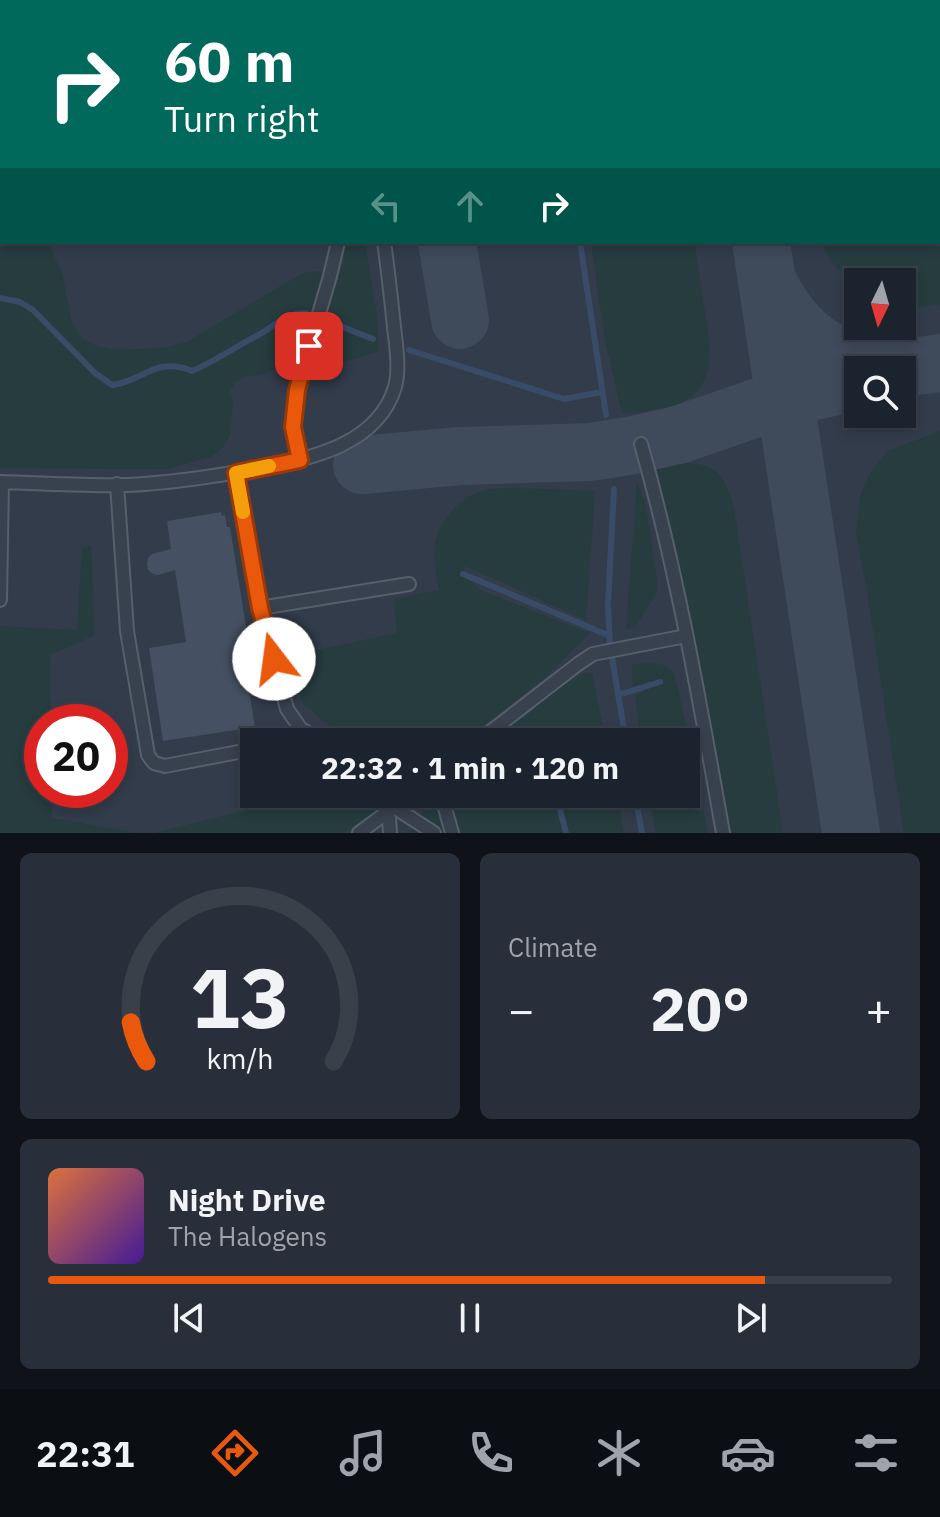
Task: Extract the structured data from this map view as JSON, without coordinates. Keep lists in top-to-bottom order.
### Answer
{
  "north": "bottom",
  "page": {
    "turn": ["60 m", "Turn right"],
    "limit": "20",
    "trip": "22:32 · 1 min · 120 m",
    "tile": "Climate",
    "heat": ["−", "20°", "+"],
    "song": ["Night Drive", "The Halogens"],
    "tabs": "22:31",
    "gauge": ["13", "km/h"]
  }
}
